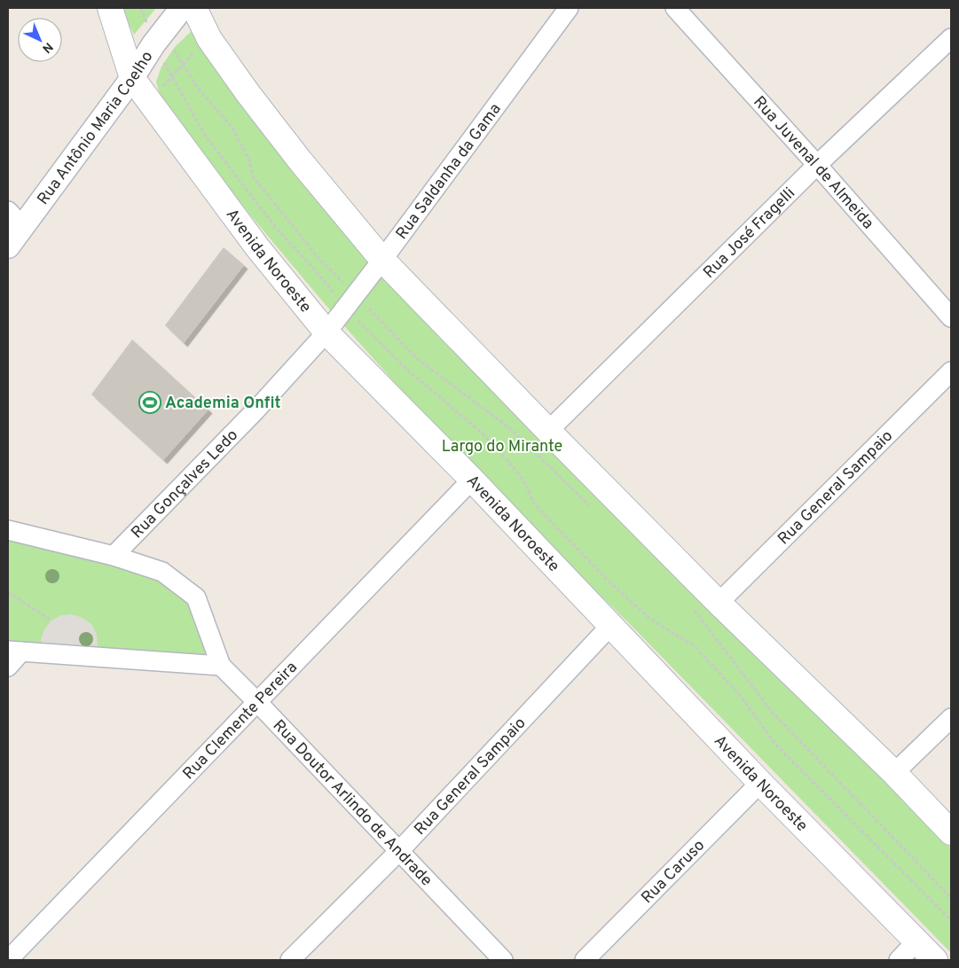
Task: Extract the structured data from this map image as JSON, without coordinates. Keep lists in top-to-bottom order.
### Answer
{
  "streets": {
    "main road": ["Avenida Noroeste"],
    "street": [
      "Rua Antônio Maria Coelho",
      "Rua Juvenal de Almeida",
      "Rua Saldanha da Gama",
      "Rua José Fragelli",
      "Rua Gonçalves Ledo",
      "Rua General Sampaio",
      "Rua Clemente Pereira",
      "Rua Doutor Arlindo de Andrade",
      "Rua Caruso"
    ]
  },
  "crossings": [
    ["Rua Antônio Maria Coelho", "Avenida Noroeste"],
    ["Rua Juvenal de Almeida", "Rua José Fragelli"],
    ["Rua Saldanha da Gama", "Avenida Noroeste"],
    ["Rua Saldanha da Gama", "Rua Gonçalves Ledo"],
    ["Avenida Noroeste", "Rua Gonçalves Ledo"],
    ["Avenida Noroeste", "Rua General Sampaio"],
    ["Avenida Noroeste", "Rua Clemente Pereira"],
    ["Avenida Noroeste", "Rua Caruso"],
    ["Rua General Sampaio", "Rua Doutor Arlindo de Andrade"],
    ["Rua Clemente Pereira", "Rua Doutor Arlindo de Andrade"]
  ],
  "parks": ["Largo do Mirante"],
  "places": {
    "sports": ["Academia Onfit"]
  },
  "north": "bottom right"
}
